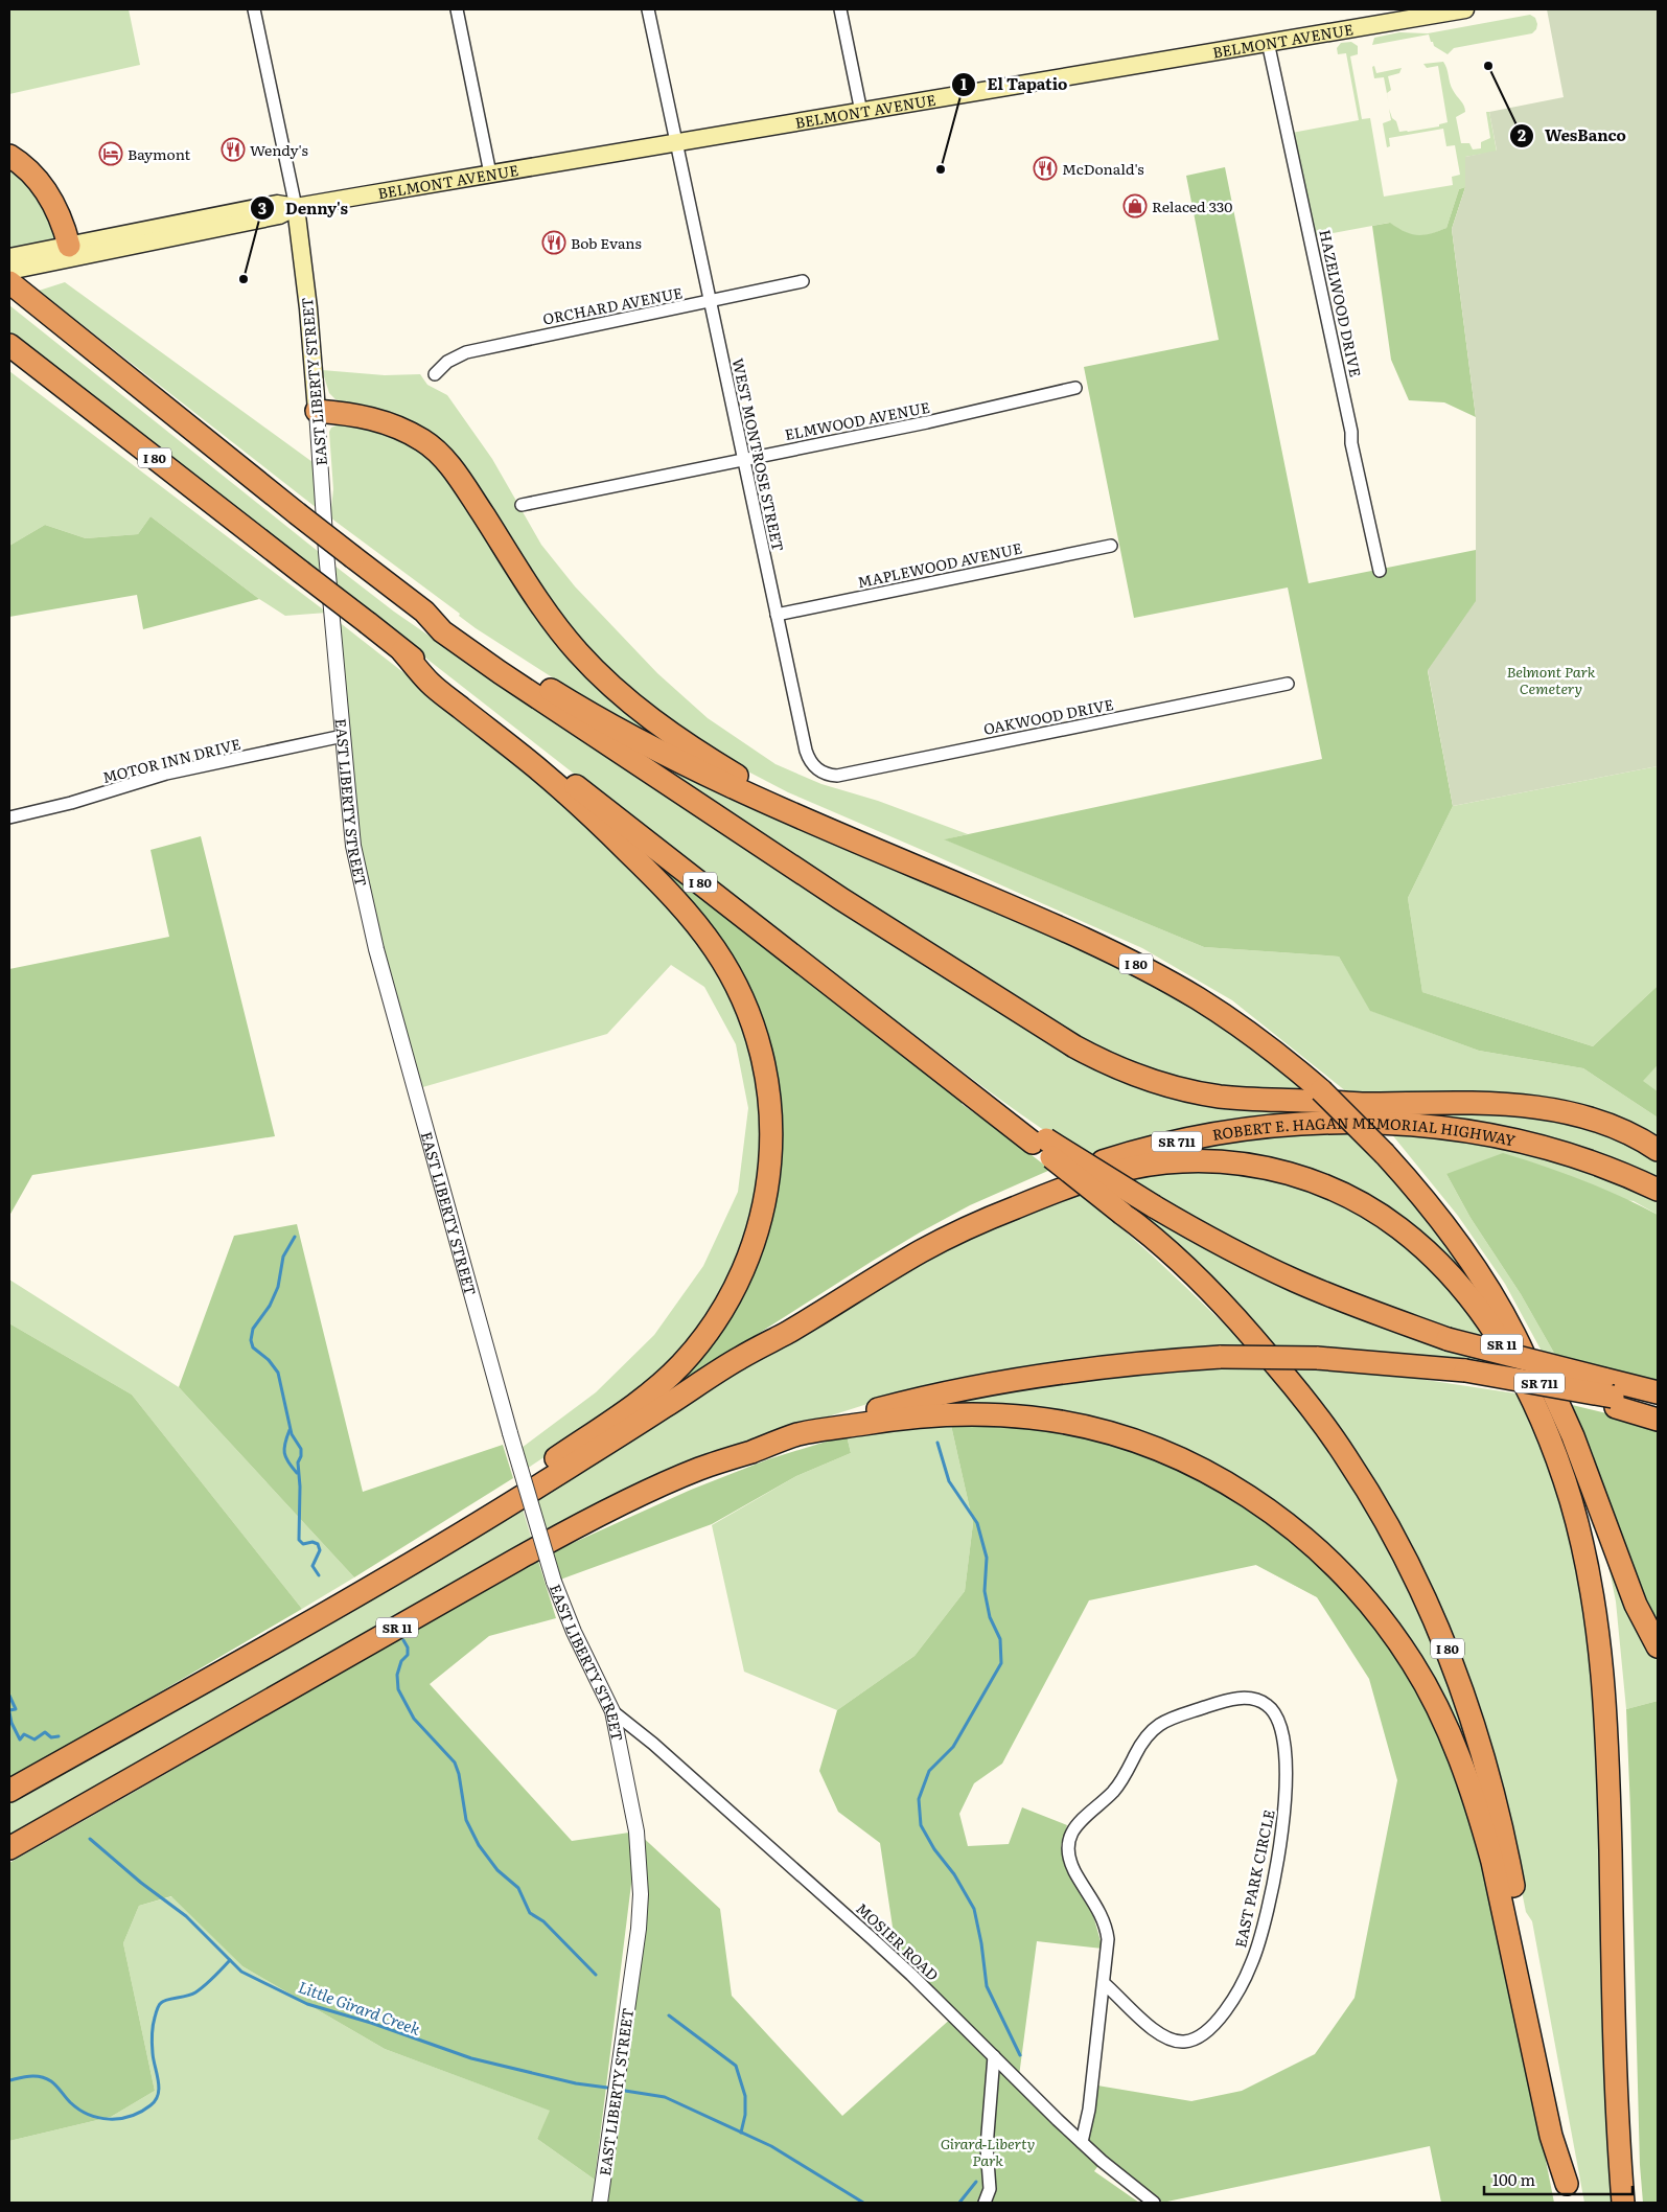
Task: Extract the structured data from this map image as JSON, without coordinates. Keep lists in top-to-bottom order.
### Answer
{
  "streets": {
    "highway": [
      "I 80",
      "ROBERT E. HAGAN MEMORIAL HIGHWAY",
      "SR 711",
      "SR 11"
    ],
    "main road": ["BELMONT AVENUE", "EAST LIBERTY STREET"],
    "street": [
      "HAZELWOOD DRIVE",
      "ORCHARD AVENUE",
      "ELMWOOD AVENUE",
      "WEST MONTROSE STREET",
      "MAPLEWOOD AVENUE",
      "OAKWOOD DRIVE",
      "MOTOR INN DRIVE",
      "EAST PARK CIRCLE",
      "MOSIER ROAD"
    ]
  },
  "crossings": [
    ["BELMONT AVENUE", "HAZELWOOD DRIVE"],
    ["BELMONT AVENUE", "EAST LIBERTY STREET"],
    ["BELMONT AVENUE", "WEST MONTROSE STREET"],
    ["ORCHARD AVENUE", "WEST MONTROSE STREET"],
    ["EAST LIBERTY STREET", "MOTOR INN DRIVE"],
    ["EAST LIBERTY STREET", "MOSIER ROAD"],
    ["ELMWOOD AVENUE", "WEST MONTROSE STREET"],
    ["WEST MONTROSE STREET", "MAPLEWOOD AVENUE"],
    ["WEST MONTROSE STREET", "OAKWOOD DRIVE"],
    ["I 80", "SR 11"],
    ["ROBERT E. HAGAN MEMORIAL HIGHWAY", "SR 11"],
    ["SR 711", "SR 11"]
  ],
  "water": ["Little Girard Creek"],
  "parks": ["Belmont Park Cemetery", "Girard-Liberty Park"],
  "places": {
    "other": ["WesBanco", "El Tapatio", "Denny's"],
    "restaurant": ["Wendy's", "McDonald's", "Bob Evans"],
    "hotel": ["Baymont"],
    "shop": ["Relaced 330"]
  },
  "scale_bar": "100 m"
}
